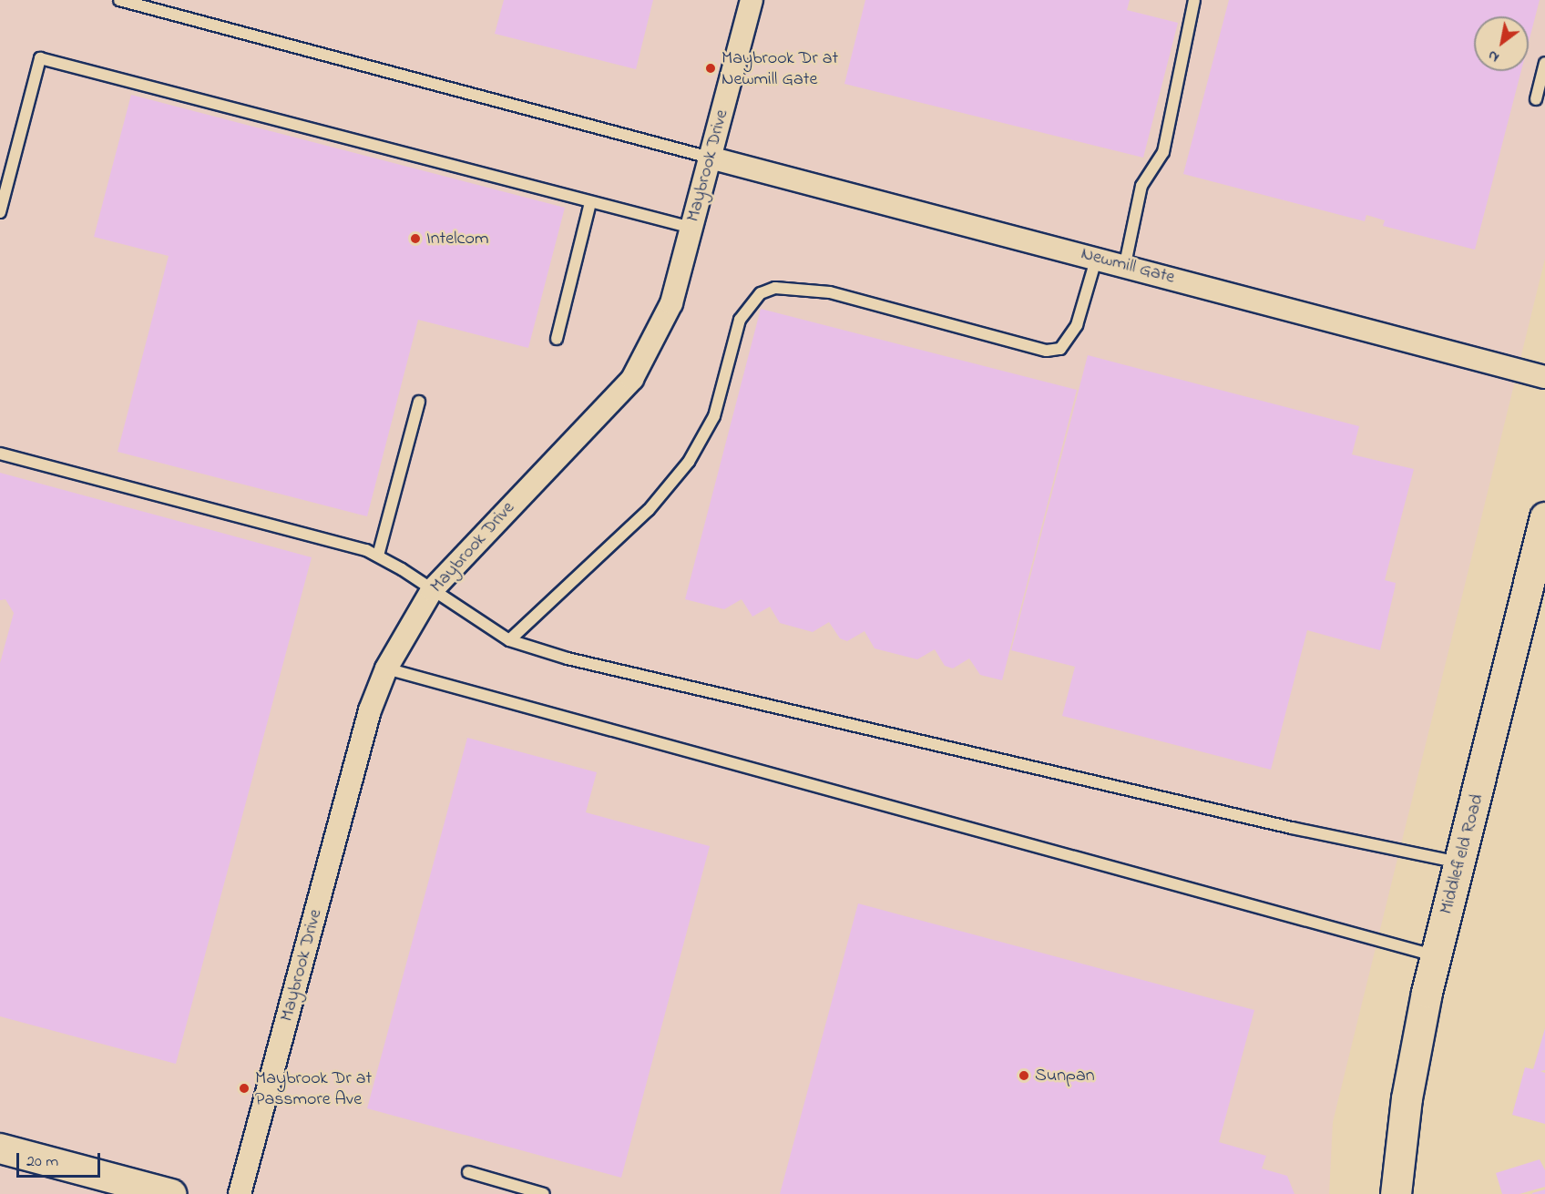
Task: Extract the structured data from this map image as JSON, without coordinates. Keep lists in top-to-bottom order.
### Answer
{
  "streets": {
    "main road": ["Middlefield Road"],
    "street": ["Maybrook Drive", "Newmill Gate"]
  },
  "crossings": [
    ["Maybrook Drive", "Newmill Gate"]
  ],
  "places": [
    "Maybrook Dr at Newmill Gate",
    "Intelcom",
    "Sunpan",
    "Maybrook Dr at Passmore Ave"
  ],
  "scale_bar": "20 m",
  "north": "bottom left"
}
